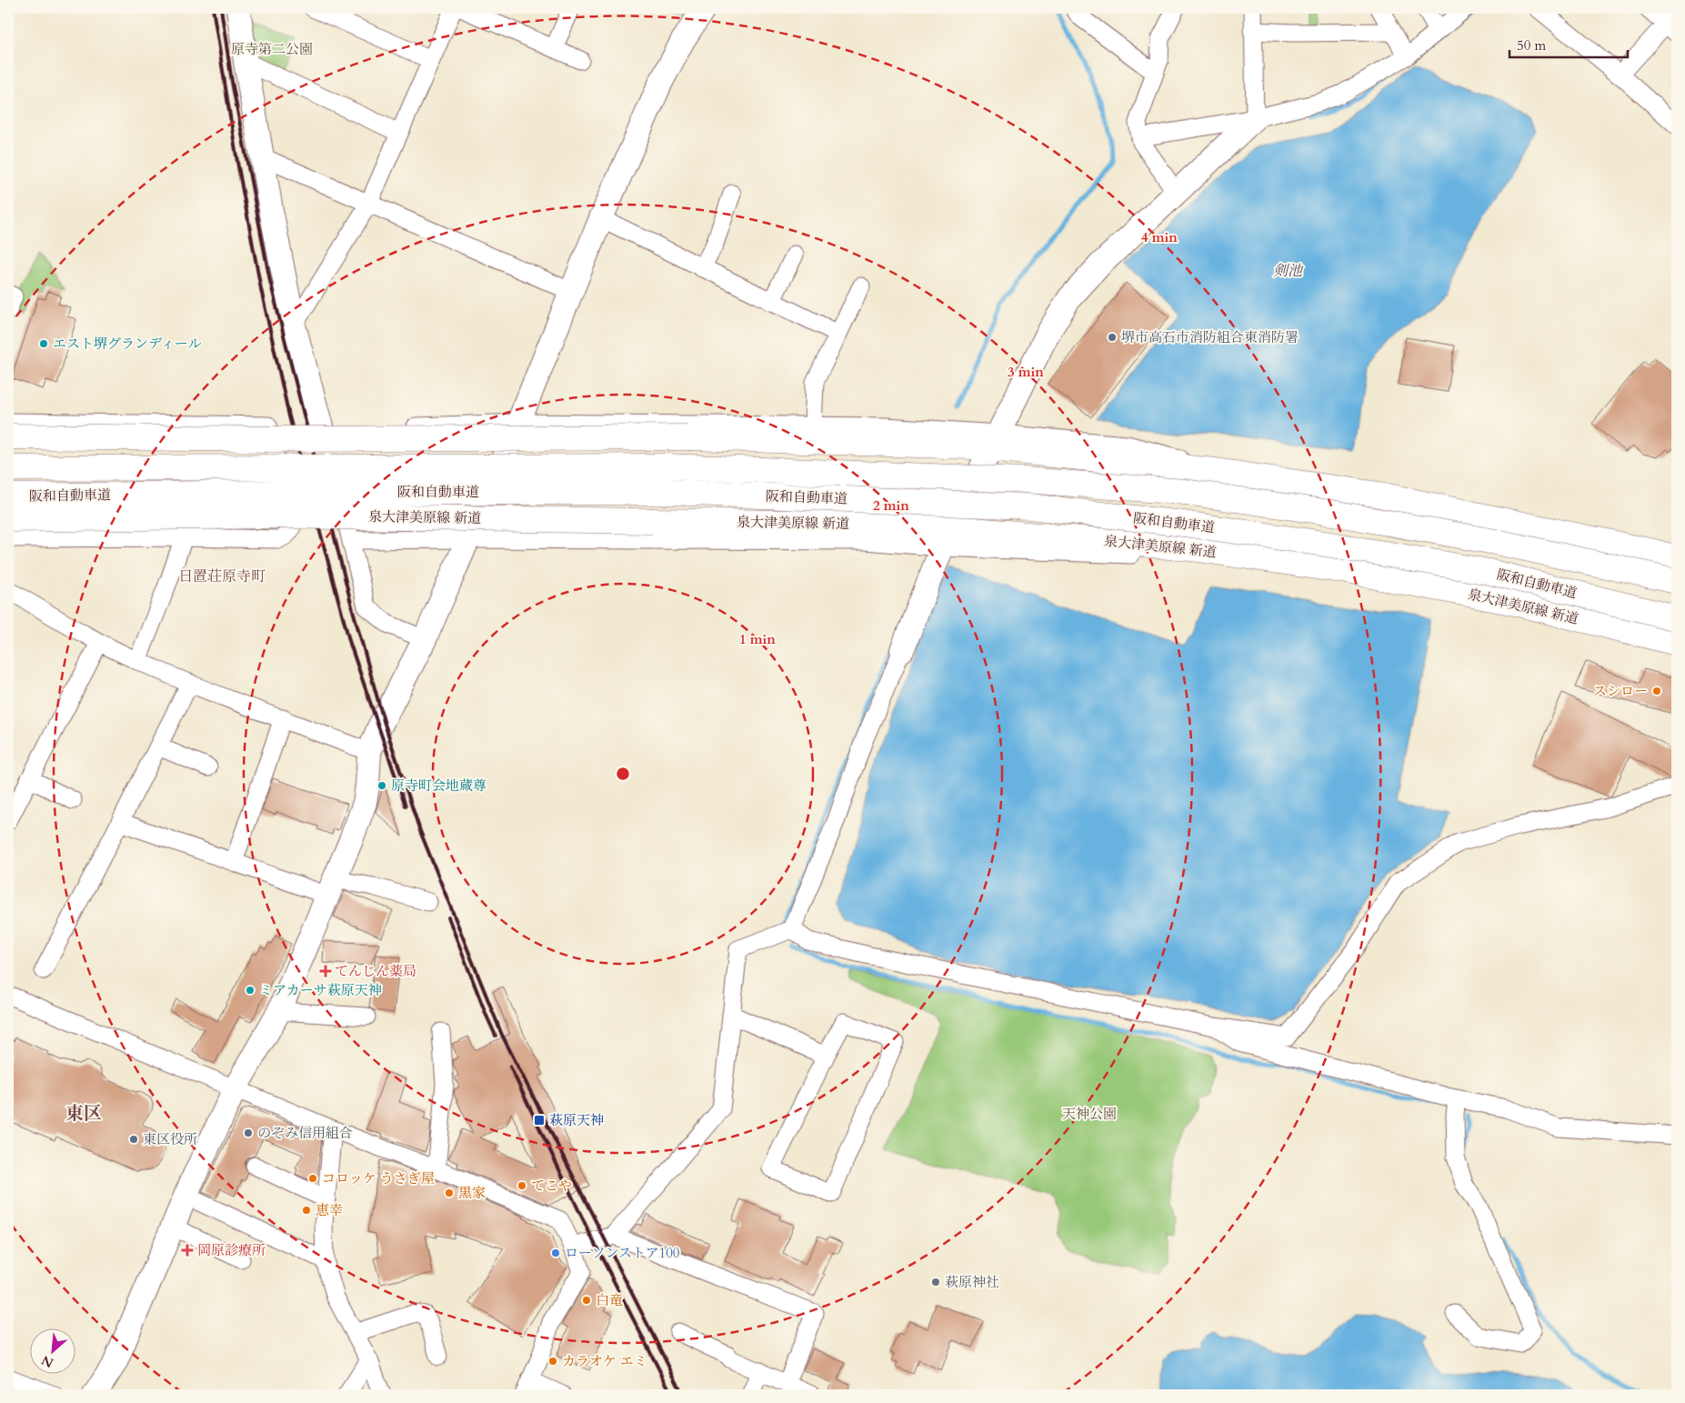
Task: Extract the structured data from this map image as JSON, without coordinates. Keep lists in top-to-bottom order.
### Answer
{
  "streets": {
    "main road": ["阪和自動車道", "泉大津美原線 新道"]
  },
  "districts": ["日置荘原寺町", "東区"],
  "water": ["剣池"],
  "parks": ["原寺第二公園", "天神公園"],
  "places": {
    "other": [
      "堺市高石市消防組合東消防署",
      "エスト堺グランディール",
      "スシロー",
      "原寺町会地蔵尊",
      "ミアカーサ萩原天神",
      "のぞみ信用組合",
      "東区役所",
      "コロッケ うさぎ屋",
      "てこや",
      "黒家",
      "恵幸",
      "ローソンストア100",
      "萩原神社",
      "白竜",
      "カラオケ エミ"
    ],
    "health": ["てんじん薬局", "岡原診療所"],
    "transit": ["萩原天神"]
  },
  "scale_bar": "50 m",
  "north": "bottom left",
  "rings": [
    "4 min",
    "3 min",
    "2 min",
    "1 min"
  ]
}
